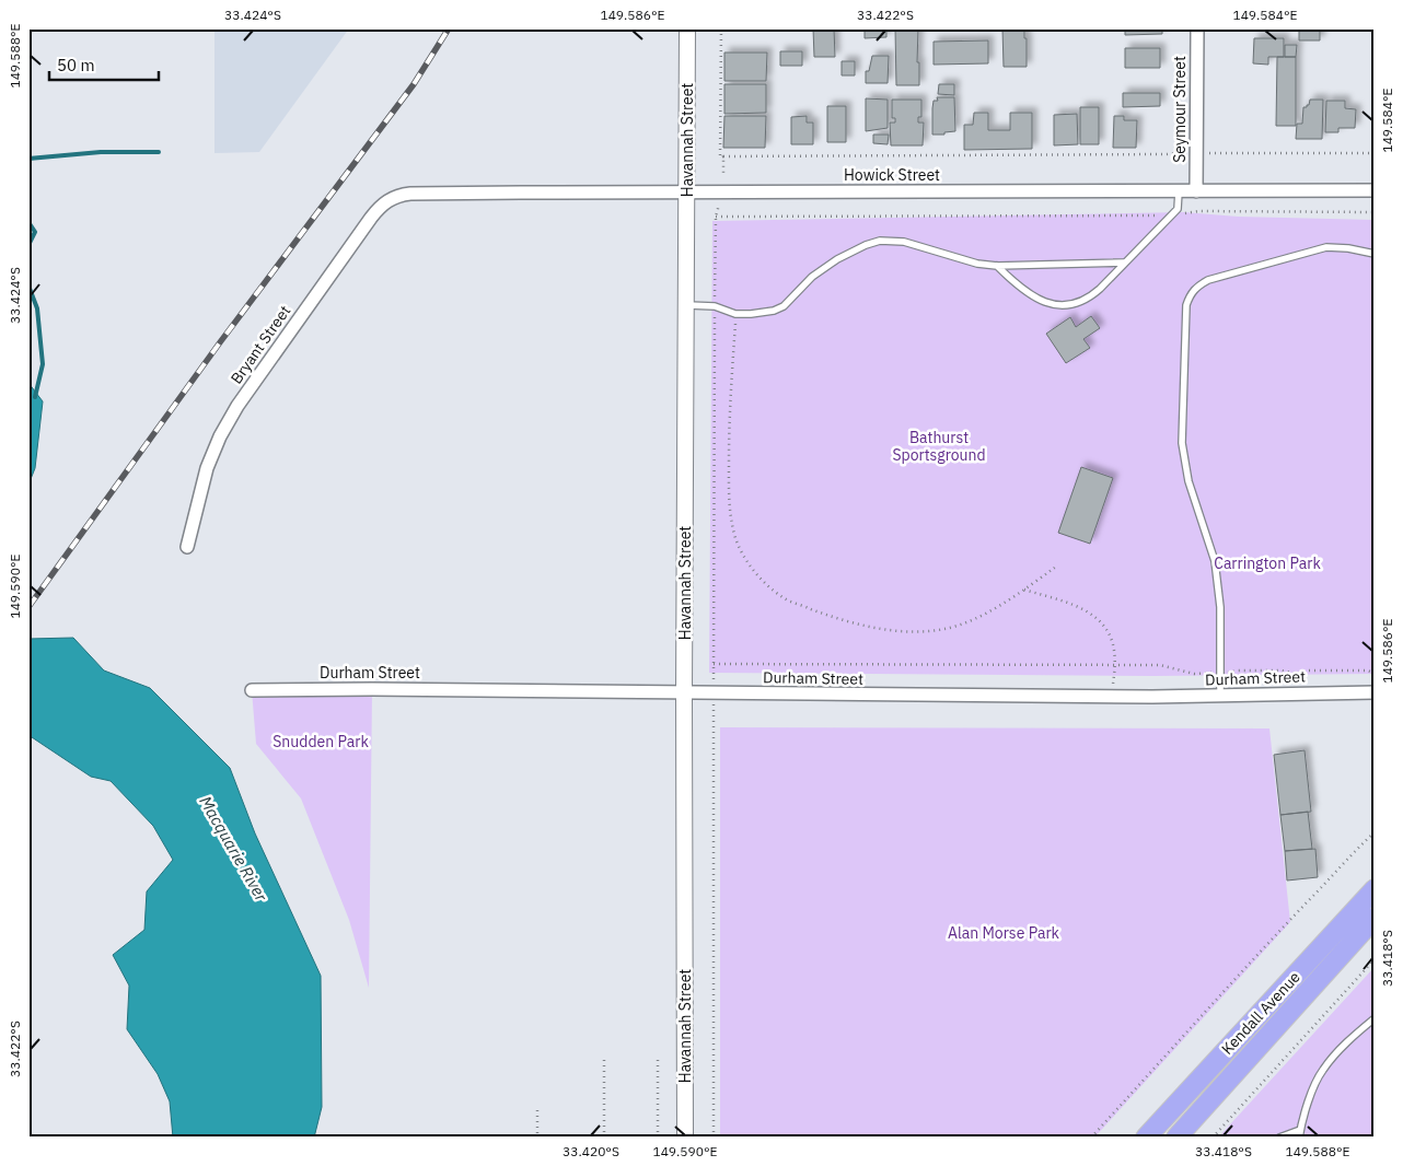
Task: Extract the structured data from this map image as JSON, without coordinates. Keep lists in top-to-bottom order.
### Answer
{
  "streets": {
    "highway": ["Kendall Avenue"],
    "street": [
      "Seymour Street",
      "Havannah Street",
      "Howick Street",
      "Bryant Street",
      "Durham Street"
    ]
  },
  "crossings": [
    ["Seymour Street", "Howick Street"],
    ["Havannah Street", "Howick Street"],
    ["Havannah Street", "Durham Street"],
    ["Howick Street", "Bryant Street"]
  ],
  "water": ["Macquarie River"],
  "parks": [
    "Bathurst Sportsground",
    "Carrington Park",
    "Snudden Park",
    "Alan Morse Park"
  ],
  "scale_bar": "50 m",
  "coordinates": [
    "33.424°S",
    "149.586°E",
    "33.422°S",
    "149.584°E",
    "149.588°E",
    "149.590°E",
    "33.418°S",
    "33.420°S"
  ]
}
